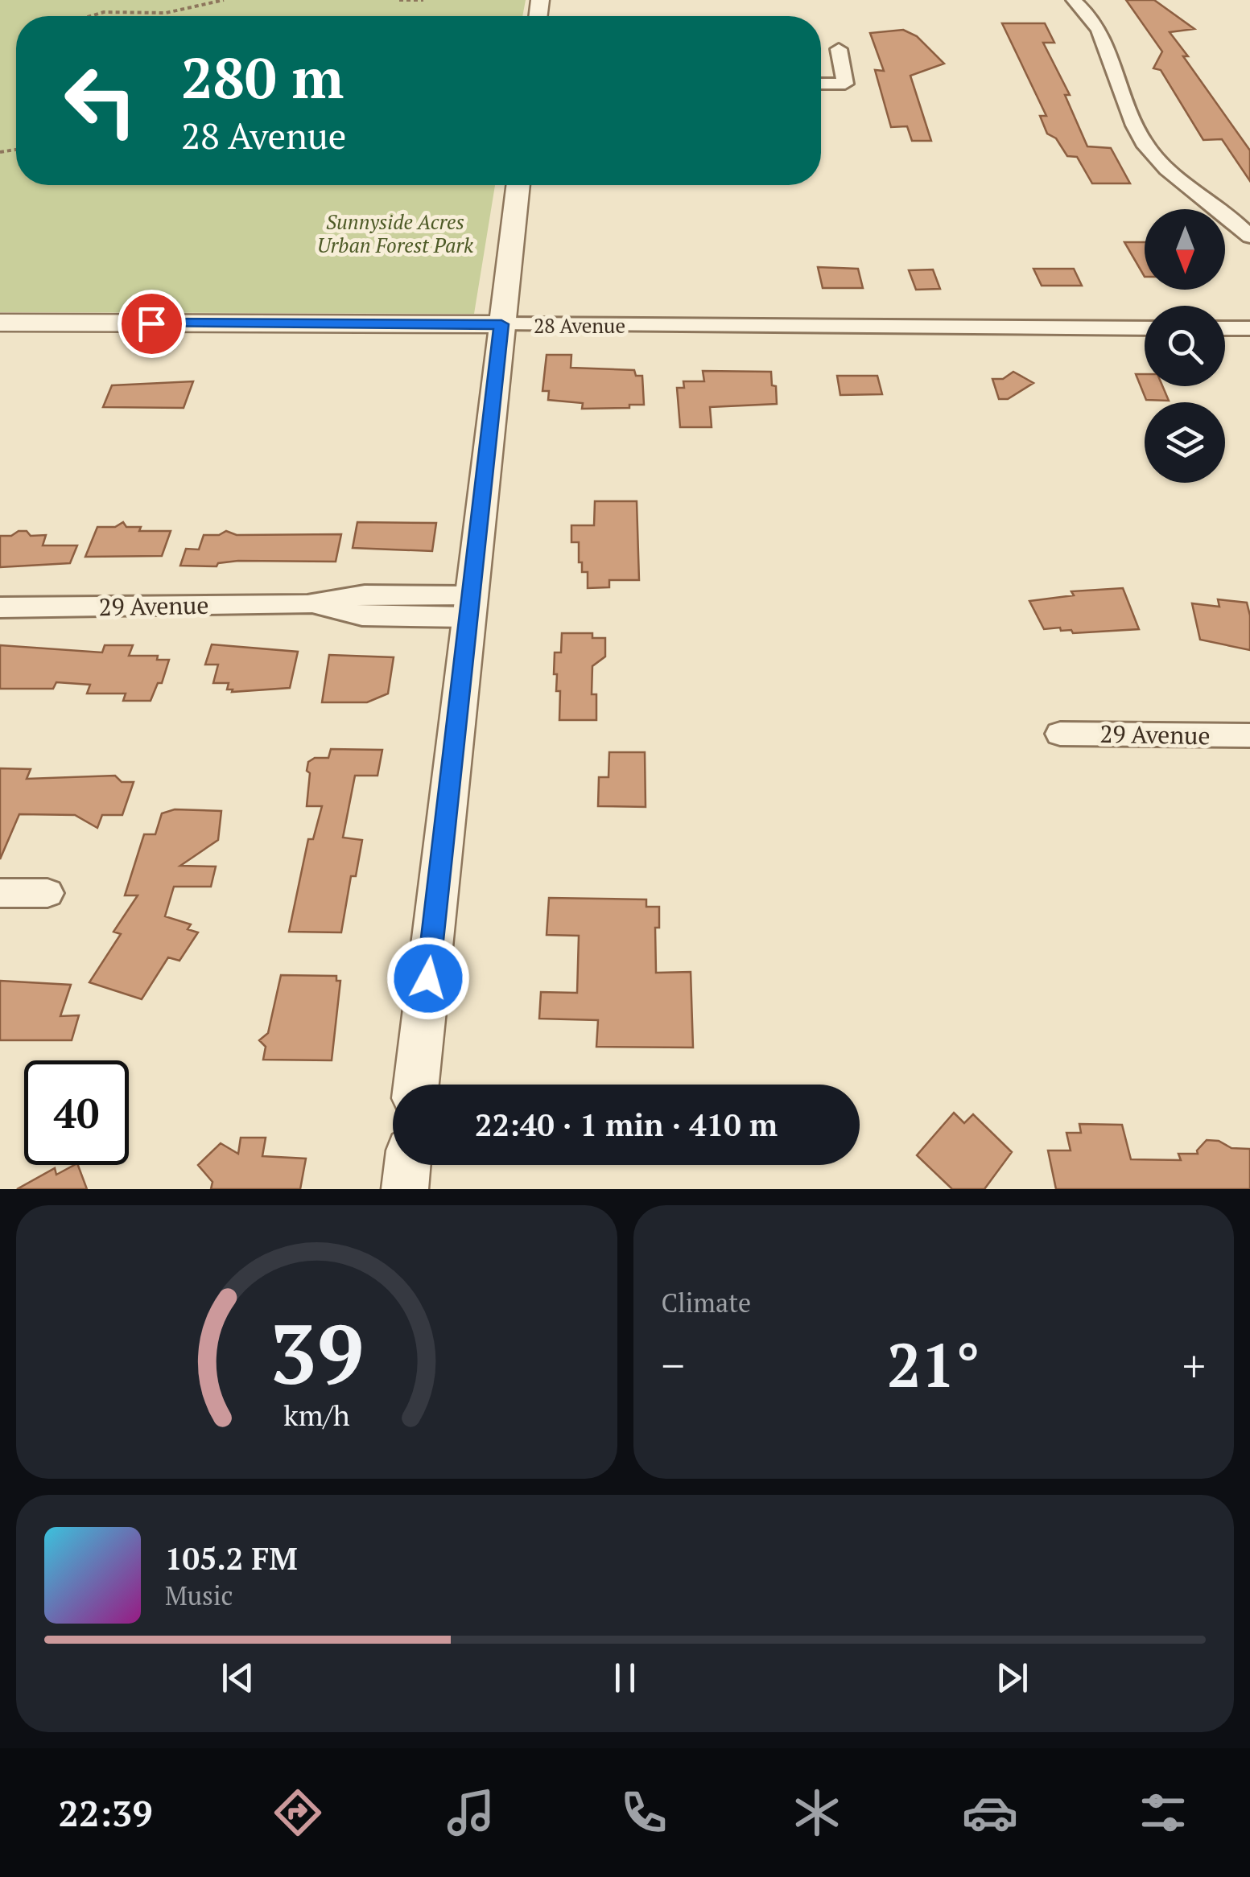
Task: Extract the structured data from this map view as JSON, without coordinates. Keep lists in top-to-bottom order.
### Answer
{
  "streets": {
    "street": ["28 Avenue", "29 Avenue"]
  },
  "parks": ["Sunnyside Acres Urban Forest Park"],
  "north": "bottom",
  "page": {
    "turn": ["280 m", "28 Avenue"],
    "limit": "40",
    "trip": "22:40 · 1 min · 410 m",
    "tile": "Climate",
    "heat": ["−", "21°", "+"],
    "song": ["105.2 FM", "Music"],
    "tabs": "22:39",
    "gauge": ["39", "km/h"]
  }
}
